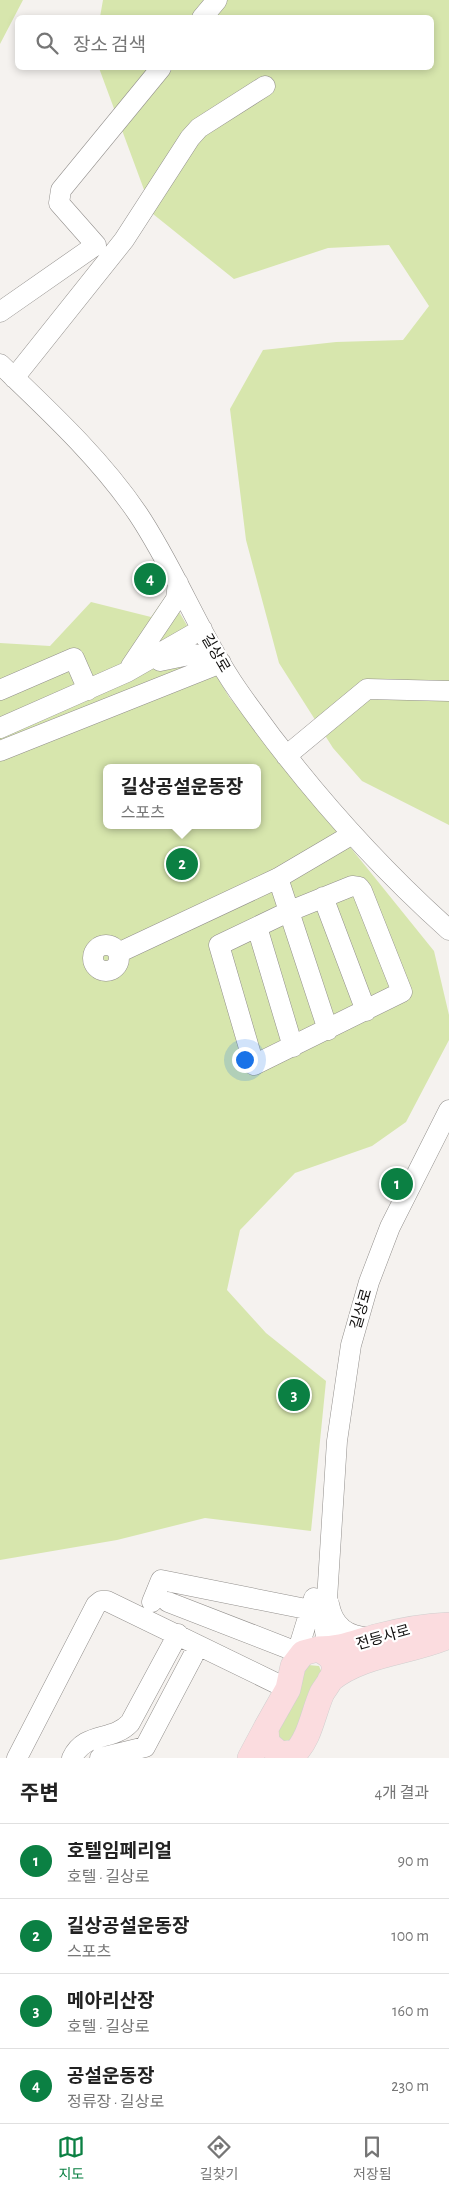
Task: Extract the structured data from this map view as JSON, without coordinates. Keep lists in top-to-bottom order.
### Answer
{
  "streets": {
    "main road": ["전등사로"],
    "street": ["길상로"]
  },
  "crossings": [
    ["길상로", "전등사로"]
  ],
  "page": {
    "search": "장소 검색",
    "pins": [
      "4",
      "2",
      "1",
      "3"
    ],
    "popup": ["길상공설운동장", "스포츠"],
    "heading": ["주변", "4개 결과"],
    "list": [
      {
        "mark": "1",
        "name": "호텔임페리얼",
        "note": "호텔 · 길상로",
        "value": "90 m"
      },
      {
        "mark": "2",
        "name": "길상공설운동장",
        "note": "스포츠",
        "value": "100 m"
      },
      {
        "mark": "3",
        "name": "메아리산장",
        "note": "호텔 · 길상로",
        "value": "160 m"
      },
      {
        "mark": "4",
        "name": "공설운동장",
        "note": "정류장 · 길상로",
        "value": "230 m"
      }
    ],
    "nav": ["지도", "길찾기", "저장됨"]
  }
}
